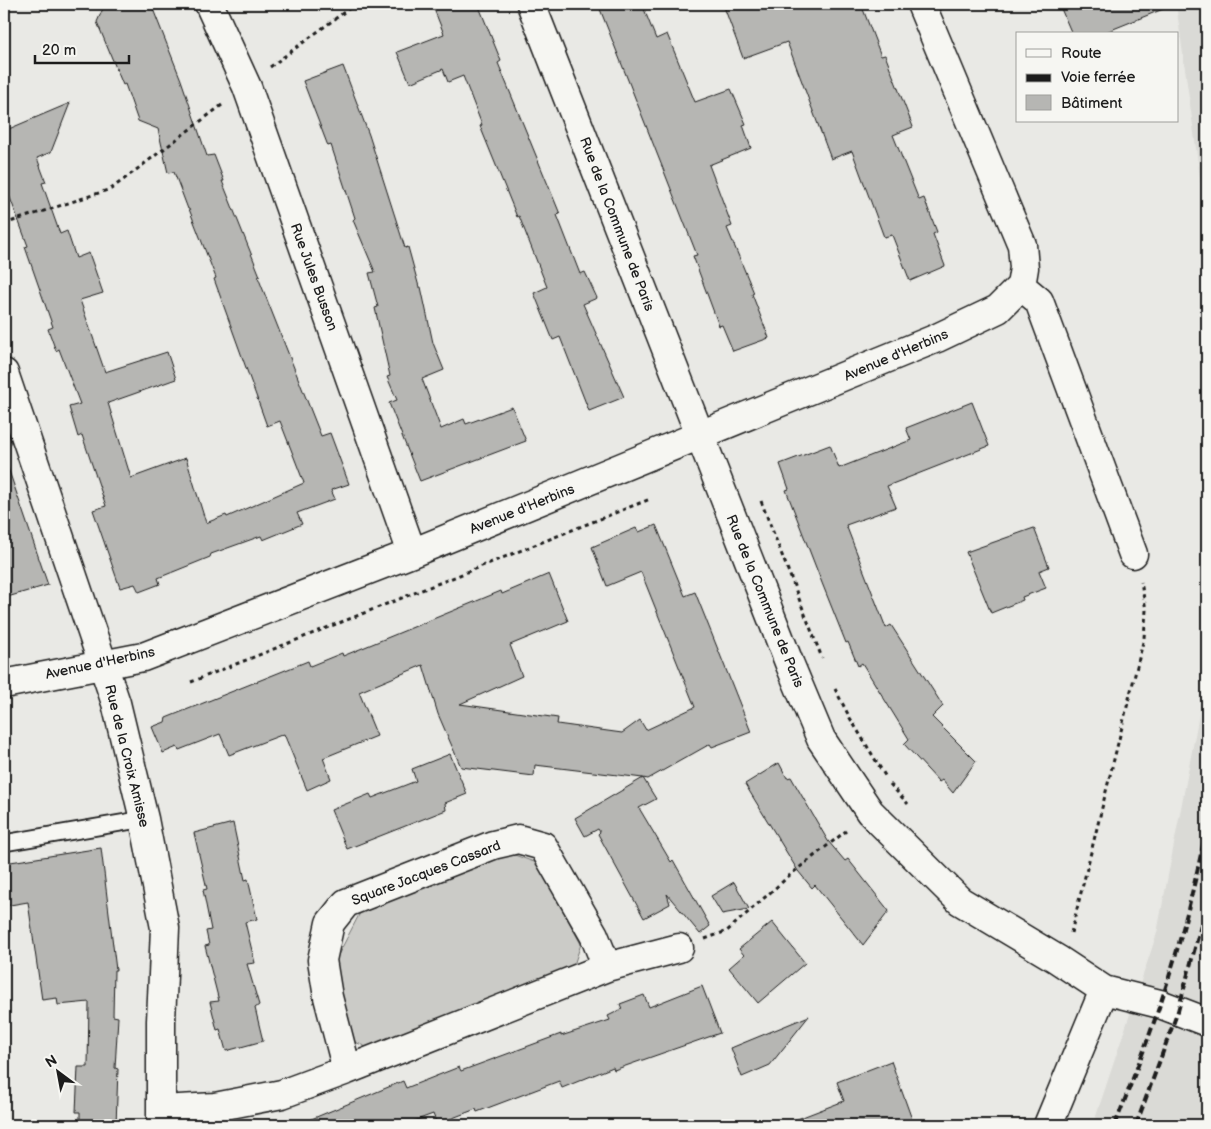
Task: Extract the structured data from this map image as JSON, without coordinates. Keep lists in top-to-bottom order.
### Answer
{
  "streets": {
    "street": [
      "Rue de la Commune de Paris",
      "Rue Jules Busson",
      "Avenue d'Herbins",
      "Rue de la Croix Amisse",
      "Square Jacques Cassard"
    ]
  },
  "crossings": [
    ["Rue de la Commune de Paris", "Avenue d'Herbins"],
    ["Rue Jules Busson", "Avenue d'Herbins"],
    ["Avenue d'Herbins", "Rue de la Croix Amisse"]
  ],
  "legend": ["Route", "Voie ferrée", "Bâtiment"],
  "scale_bar": "20 m",
  "north": "top left"
}
